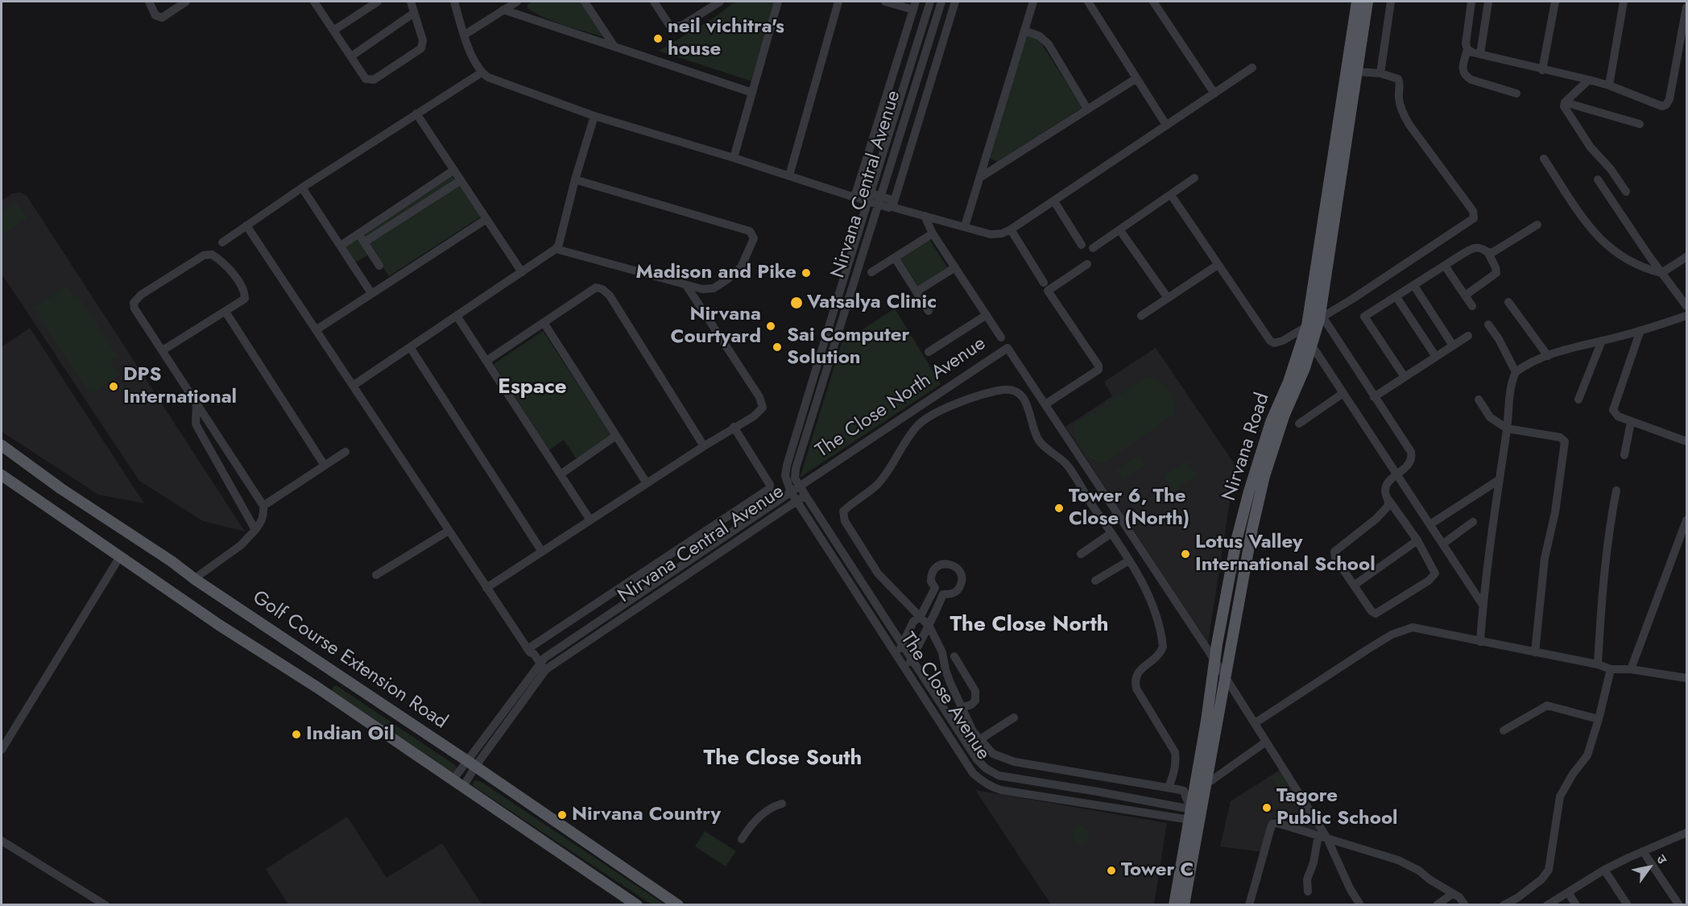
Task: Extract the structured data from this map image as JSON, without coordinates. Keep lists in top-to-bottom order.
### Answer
{
  "streets": {
    "main road": ["Nirvana Road", "Golf Course Extension Road"],
    "street": ["Nirvana Central Avenue", "The Close North Avenue", "The Close Avenue"]
  },
  "crossings": [
    ["Nirvana Central Avenue", "The Close North Avenue"],
    ["Nirvana Central Avenue", "Golf Course Extension Road"],
    ["Nirvana Central Avenue", "The Close Avenue"],
    ["The Close North Avenue", "Nirvana Road"],
    ["Nirvana Road", "The Close Avenue"]
  ],
  "districts": ["Espace", "The Close North", "The Close South"],
  "places": [
    "neil vichitra's house",
    "Madison and Pike",
    "Vatsalya Clinic",
    "Nirvana Courtyard",
    "Sai Computer Solution",
    "DPS International",
    "Tower 6, The Close (North)",
    "Lotus Valley International School",
    "Indian Oil",
    "Tagore Public School",
    "Nirvana Country",
    "Tower C"
  ],
  "north": "top right"
}
